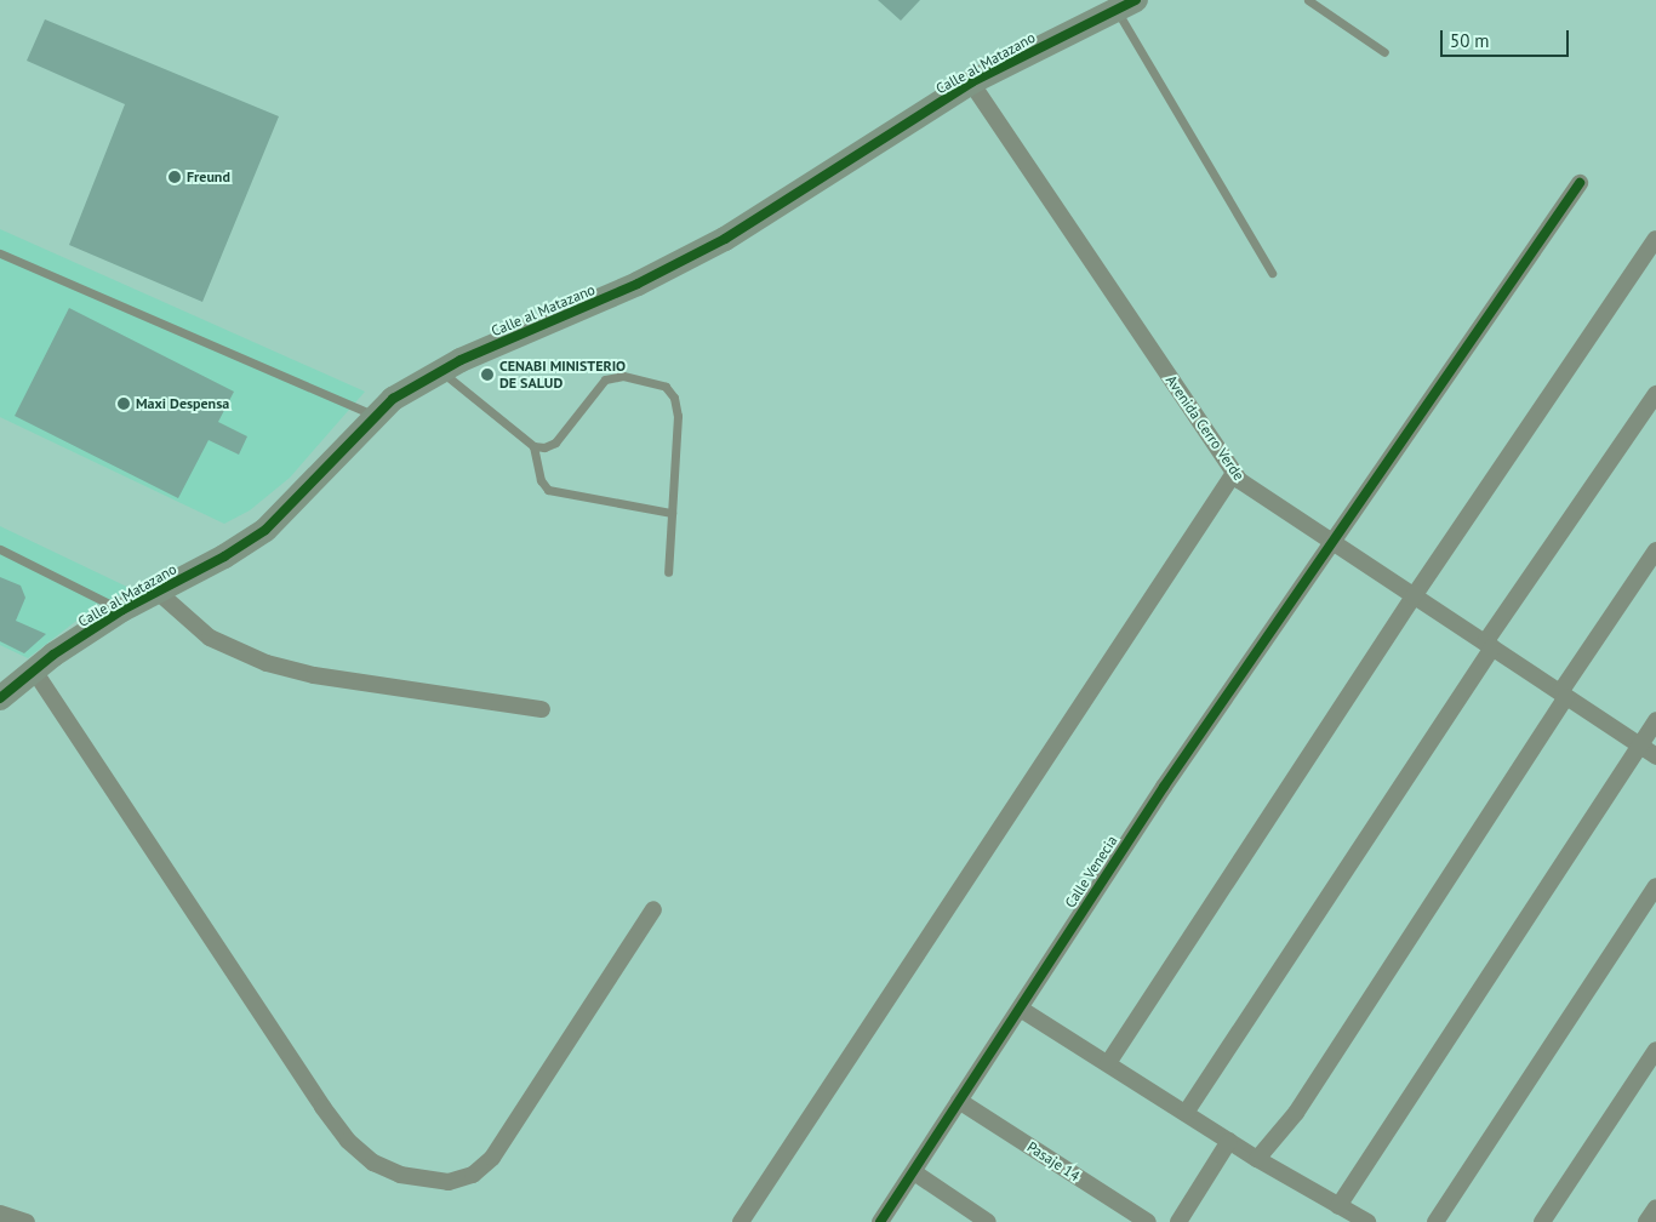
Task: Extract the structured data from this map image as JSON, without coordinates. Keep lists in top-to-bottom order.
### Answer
{
  "streets": {
    "street": [
      "Calle al Matazano",
      "Avenida Cerro Verde",
      "Calle Venecia",
      "Pasaje 14"
    ]
  },
  "crossings": [
    ["Calle al Matazano", "Avenida Cerro Verde"],
    ["Avenida Cerro Verde", "Calle Venecia"],
    ["Calle Venecia", "Pasaje 14"]
  ],
  "places": ["Freund", "CENABI MINISTERIO DE SALUD", "Maxi Despensa"],
  "scale_bar": "50 m"
}
